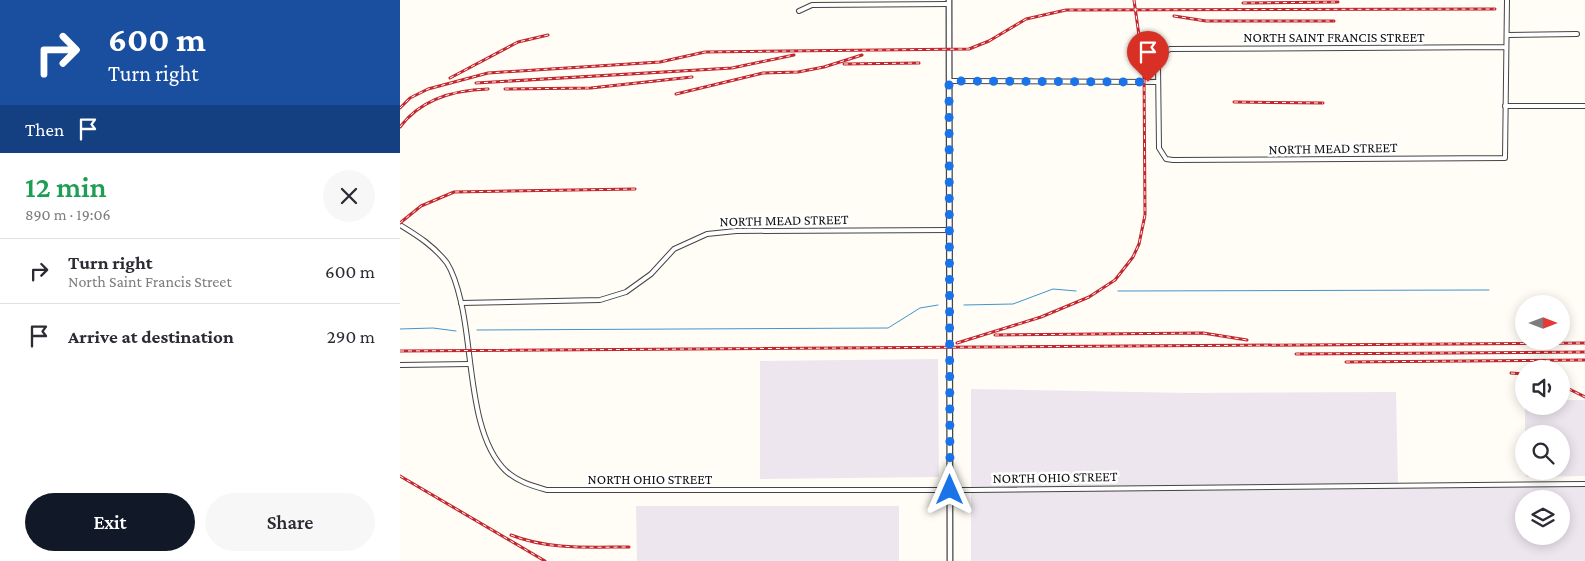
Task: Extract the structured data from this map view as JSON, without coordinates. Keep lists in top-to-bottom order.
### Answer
{
  "streets": {
    "street": ["NORTH SAINT FRANCIS STREET", "NORTH MEAD STREET", "NORTH OHIO STREET"]
  },
  "crossings": [
    ["NORTH SAINT FRANCIS STREET", "NORTH MEAD STREET"]
  ],
  "north": "right",
  "page": {
    "turn": ["600 m", "Turn right"],
    "then": "Then",
    "heading": ["12 min", "890 m · 19:06"],
    "list": [
      {
        "name": "Turn right",
        "note": "North Saint Francis Street",
        "value": "600 m"
      },
      {
        "name": "Arrive at destination",
        "value": "290 m"
      }
    ],
    "buttons": ["Exit", "Share"]
  }
}
